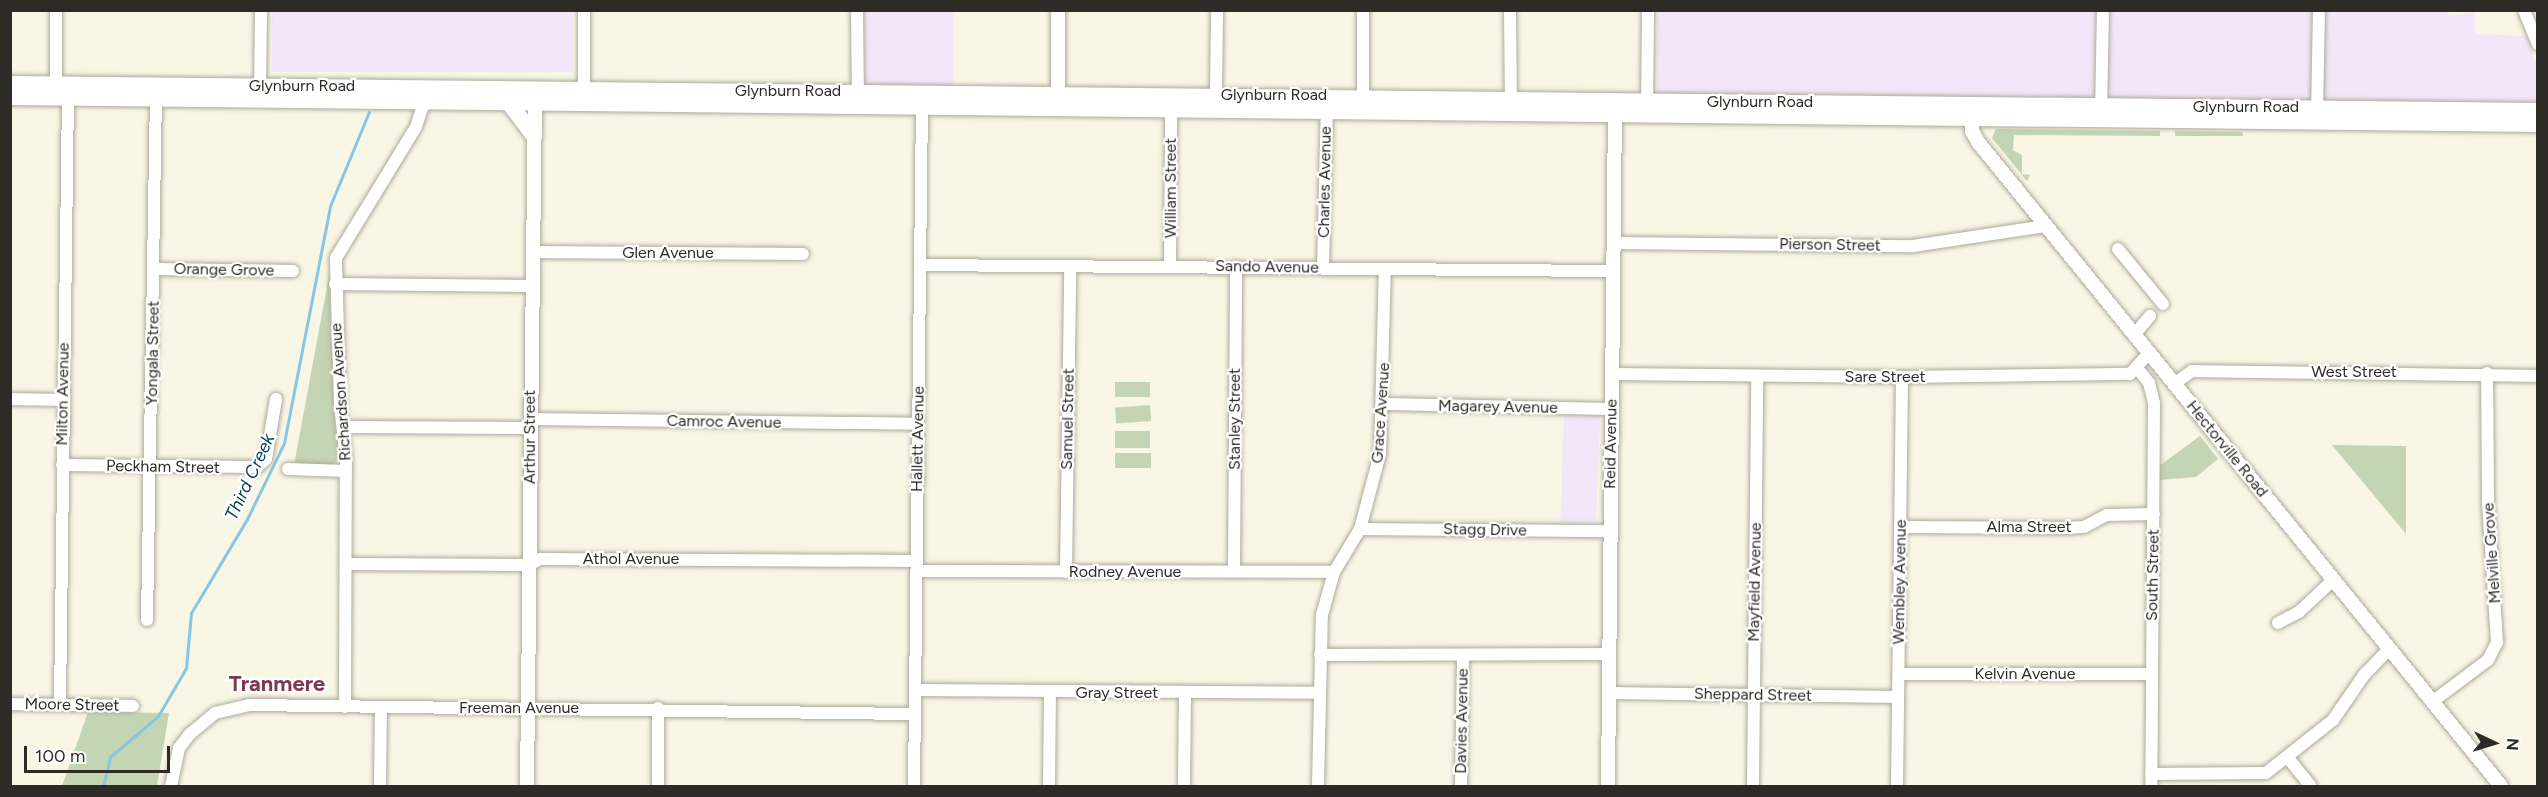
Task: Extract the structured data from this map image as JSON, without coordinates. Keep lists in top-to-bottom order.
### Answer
{
  "streets": {
    "main road": ["Glynburn Road"],
    "street": [
      "Charles Avenue",
      "William Street",
      "Pierson Street",
      "Glen Avenue",
      "Sando Avenue",
      "Orange Grove",
      "Yongala Street",
      "West Street",
      "Sare Street",
      "Richardson Avenue",
      "Milton Avenue",
      "Magarey Avenue",
      "Grace Avenue",
      "Samuel Street",
      "Stanley Street",
      "Camroc Avenue",
      "Arthur Street",
      "Hallett Avenue",
      "Reid Avenue",
      "Hectorville Road",
      "Peckham Street",
      "Alma Street",
      "Stagg Drive",
      "Melville Grove",
      "Athol Avenue",
      "Rodney Avenue",
      "South Street",
      "Mayfield Avenue",
      "Wembley Avenue",
      "Kelvin Avenue",
      "Gray Street",
      "Sheppard Street",
      "Moore Street",
      "Freeman Avenue",
      "Davies Avenue"
    ]
  },
  "crossings": [
    ["Glynburn Road", "Charles Avenue"],
    ["Glynburn Road", "William Street"],
    ["Glynburn Road", "Yongala Street"],
    ["Glynburn Road", "Richardson Avenue"],
    ["Glynburn Road", "Milton Avenue"],
    ["Glynburn Road", "Arthur Street"],
    ["Glynburn Road", "Hallett Avenue"],
    ["Glynburn Road", "Reid Avenue"],
    ["Glynburn Road", "Hectorville Road"],
    ["Charles Avenue", "Sando Avenue"],
    ["William Street", "Sando Avenue"],
    ["Pierson Street", "Reid Avenue"],
    ["Pierson Street", "Hectorville Road"],
    ["Glen Avenue", "Arthur Street"],
    ["Sando Avenue", "Grace Avenue"],
    ["Sando Avenue", "Samuel Street"],
    ["Sando Avenue", "Stanley Street"],
    ["Sando Avenue", "Hallett Avenue"],
    ["Sando Avenue", "Reid Avenue"],
    ["Orange Grove", "Yongala Street"],
    ["Yongala Street", "Peckham Street"],
    ["West Street", "Hectorville Road"],
    ["West Street", "Melville Grove"],
    ["Sare Street", "Reid Avenue"],
    ["Sare Street", "South Street"],
    ["Sare Street", "Mayfield Avenue"],
    ["Sare Street", "Wembley Avenue"],
    ["Richardson Avenue", "Camroc Avenue"],
    ["Richardson Avenue", "Athol Avenue"],
    ["Richardson Avenue", "Freeman Avenue"],
    ["Milton Avenue", "Peckham Street"],
    ["Milton Avenue", "Moore Street"],
    ["Magarey Avenue", "Grace Avenue"],
    ["Magarey Avenue", "Reid Avenue"],
    ["Grace Avenue", "Stagg Drive"],
    ["Grace Avenue", "Rodney Avenue"],
    ["Grace Avenue", "Gray Street"],
    ["Samuel Street", "Rodney Avenue"],
    ["Stanley Street", "Rodney Avenue"],
    ["Camroc Avenue", "Arthur Street"],
    ["Camroc Avenue", "Hallett Avenue"],
    ["Arthur Street", "Athol Avenue"],
    ["Arthur Street", "Freeman Avenue"],
    ["Hallett Avenue", "Athol Avenue"],
    ["Hallett Avenue", "Rodney Avenue"],
    ["Hallett Avenue", "Gray Street"],
    ["Hallett Avenue", "Freeman Avenue"],
    ["Reid Avenue", "Stagg Drive"],
    ["Reid Avenue", "Sheppard Street"],
    ["Hectorville Road", "Melville Grove"],
    ["Alma Street", "South Street"],
    ["Alma Street", "Wembley Avenue"],
    ["Athol Avenue", "Rodney Avenue"],
    ["South Street", "Kelvin Avenue"],
    ["Mayfield Avenue", "Sheppard Street"],
    ["Wembley Avenue", "Kelvin Avenue"],
    ["Wembley Avenue", "Sheppard Street"]
  ],
  "districts": ["Tranmere"],
  "water": ["Third Creek"],
  "scale_bar": "100 m",
  "north": "right"
}
